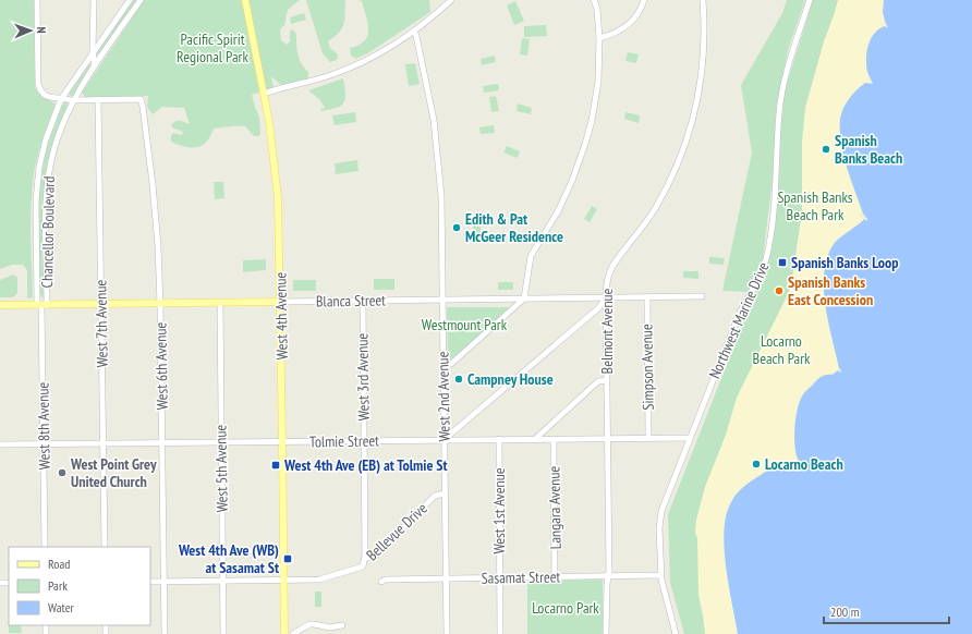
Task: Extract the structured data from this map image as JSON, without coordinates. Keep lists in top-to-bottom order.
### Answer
{
  "streets": {
    "main road": ["Blanca Street", "West 4th Avenue"],
    "street": [
      "Chancellor Boulevard",
      "Northwest Marine Drive",
      "West 7th Avenue",
      "Belmont Avenue",
      "West 6th Avenue",
      "Simpson Avenue",
      "West 3rd Avenue",
      "West 2nd Avenue",
      "West 8th Avenue",
      "Tolmie Street",
      "West 5th Avenue",
      "Langara Avenue",
      "West 1st Avenue",
      "Bellevue Drive",
      "Sasamat Street"
    ]
  },
  "crossings": [
    ["Chancellor Boulevard", "Blanca Street"],
    ["Chancellor Boulevard", "West 8th Avenue"],
    ["Blanca Street", "West 4th Avenue"],
    ["Blanca Street", "West 7th Avenue"],
    ["Blanca Street", "Belmont Avenue"],
    ["Blanca Street", "West 6th Avenue"],
    ["Blanca Street", "Simpson Avenue"],
    ["Blanca Street", "West 3rd Avenue"],
    ["Blanca Street", "West 2nd Avenue"],
    ["Blanca Street", "West 8th Avenue"],
    ["Blanca Street", "West 5th Avenue"],
    ["West 4th Avenue", "Tolmie Street"],
    ["West 4th Avenue", "Bellevue Drive"],
    ["Northwest Marine Drive", "Tolmie Street"],
    ["Northwest Marine Drive", "Sasamat Street"],
    ["West 7th Avenue", "West 6th Avenue"],
    ["West 7th Avenue", "Tolmie Street"],
    ["Belmont Avenue", "Tolmie Street"],
    ["Belmont Avenue", "Sasamat Street"],
    ["West 6th Avenue", "Tolmie Street"],
    ["Simpson Avenue", "Tolmie Street"],
    ["West 3rd Avenue", "Tolmie Street"],
    ["West 3rd Avenue", "Bellevue Drive"],
    ["West 2nd Avenue", "Tolmie Street"],
    ["West 2nd Avenue", "Bellevue Drive"],
    ["West 2nd Avenue", "Sasamat Street"],
    ["West 8th Avenue", "Tolmie Street"],
    ["Tolmie Street", "West 5th Avenue"],
    ["Tolmie Street", "Langara Avenue"],
    ["Tolmie Street", "West 1st Avenue"],
    ["Langara Avenue", "Sasamat Street"],
    ["West 1st Avenue", "Sasamat Street"]
  ],
  "parks": [
    "Pacific Spirit Regional Park",
    "Spanish Banks Beach Park",
    "Westmount Park",
    "Locarno Beach Park",
    "Locarno Park"
  ],
  "places": {
    "other": [
      "Spanish Banks Beach",
      "Edith & Pat McGeer Residence",
      "Spanish Banks East Concession",
      "Campney House",
      "Locarno Beach",
      "West Point Grey United Church"
    ],
    "transit": ["Spanish Banks Loop", "West 4th Ave (EB) at Tolmie St", "West 4th Ave (WB) at Sasamat St"]
  },
  "legend": ["Road", "Park", "Water"],
  "scale_bar": "200 m",
  "north": "right"
}
